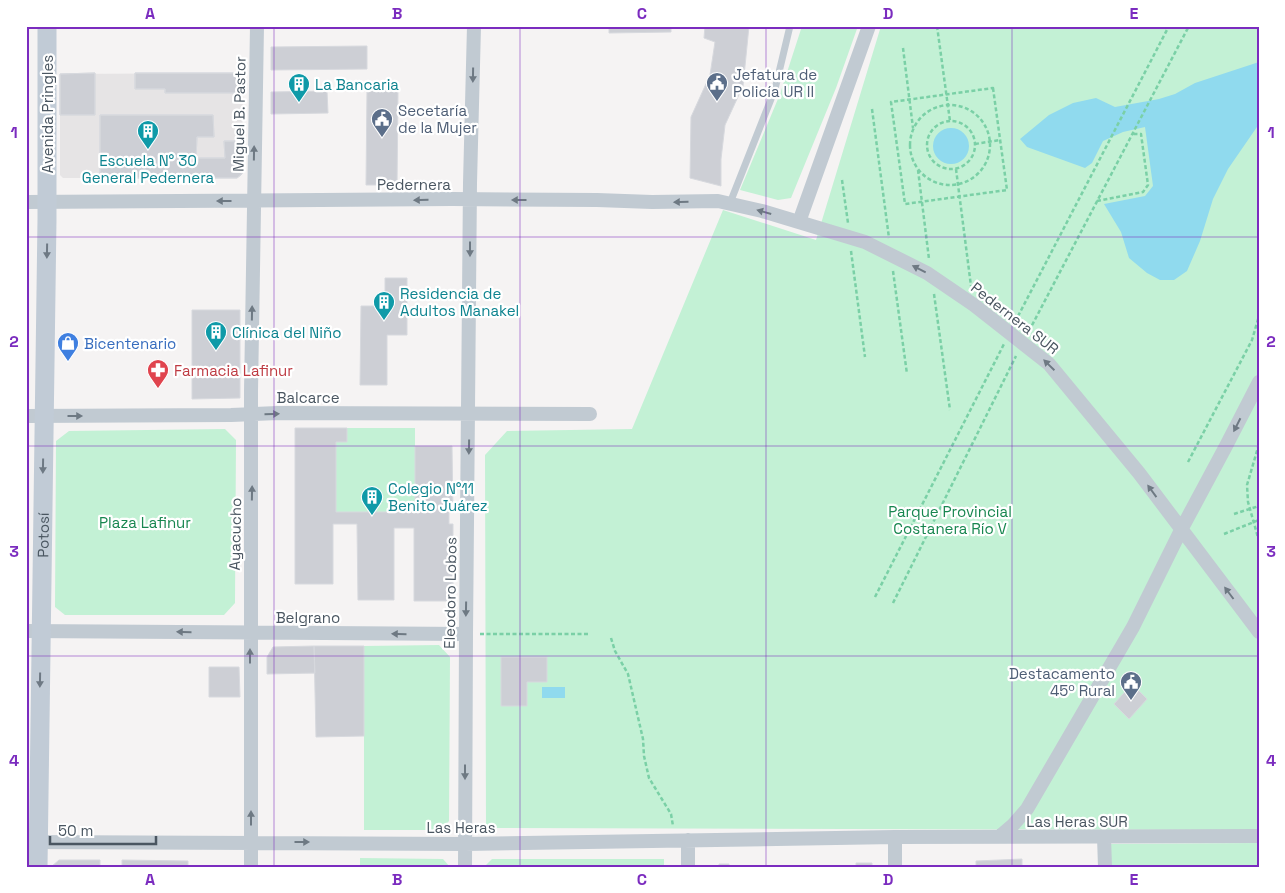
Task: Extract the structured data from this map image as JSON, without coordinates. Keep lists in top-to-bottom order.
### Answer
{
  "streets": {
    "main road": ["Avenida Pringles", "Potosí"],
    "street": [
      "Miguel B. Pastor",
      "Pedernera",
      "Pedernera SUR",
      "Balcarce",
      "Ayacucho",
      "Eleodoro Lobos",
      "Belgrano",
      "Las Heras SUR",
      "Las Heras"
    ]
  },
  "crossings": [
    ["Avenida Pringles", "Pedernera"],
    ["Avenida Pringles", "Potosí"],
    ["Miguel B. Pastor", "Pedernera"],
    ["Miguel B. Pastor", "Ayacucho"],
    ["Pedernera", "Pedernera SUR"],
    ["Pedernera", "Potosí"],
    ["Pedernera", "Ayacucho"],
    ["Pedernera", "Eleodoro Lobos"],
    ["Balcarce", "Potosí"],
    ["Balcarce", "Ayacucho"],
    ["Balcarce", "Eleodoro Lobos"],
    ["Potosí", "Belgrano"],
    ["Potosí", "Las Heras"],
    ["Ayacucho", "Belgrano"],
    ["Ayacucho", "Las Heras"],
    ["Eleodoro Lobos", "Belgrano"],
    ["Eleodoro Lobos", "Las Heras"],
    ["Las Heras SUR", "Las Heras"]
  ],
  "one_way": [
    "Miguel B. Pastor",
    "Pedernera",
    "Pedernera SUR",
    "Balcarce",
    "Potosí",
    "Ayacucho",
    "Eleodoro Lobos",
    "Belgrano"
  ],
  "parks": ["Parque Provincial Costanera Río V", "Plaza Lafinur"],
  "places": {
    "public building": ["Jefatura de Policía UR II", "Secetaría de la Mujer", "Destacamento 45º Rural"],
    "building": [
      "La Bancaria",
      "Escuela N° 30 General Pedernera",
      "Residencia de Adultos Manakel",
      "Clínica del Niño",
      "Colegio N°11 Benito Juárez"
    ],
    "shop": ["Bicentenario"],
    "pharmacy": ["Farmacia Lafinur"]
  },
  "scale_bar": "50 m",
  "grid": {
    "columns": [
      "A",
      "B",
      "C",
      "D",
      "E"
    ],
    "rows": [
      "1",
      "2",
      "3",
      "4"
    ]
  }
}
